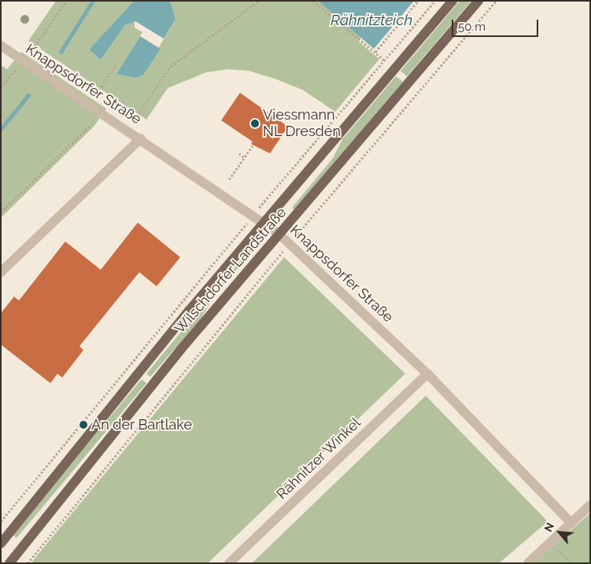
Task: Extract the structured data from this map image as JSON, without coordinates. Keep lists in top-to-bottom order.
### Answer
{
  "streets": {
    "main road": ["Wilschdorfer Landstraße"],
    "street": ["Knappsdorfer Straße", "Rähnitzer Winkel"]
  },
  "crossings": [
    ["Knappsdorfer Straße", "Wilschdorfer Landstraße"],
    ["Knappsdorfer Straße", "Rähnitzer Winkel"]
  ],
  "water": ["Rähnitzteich"],
  "places": ["Viessmann NL Dresden", "An der Bartlake"],
  "scale_bar": "50 m",
  "north": "top left"
}
